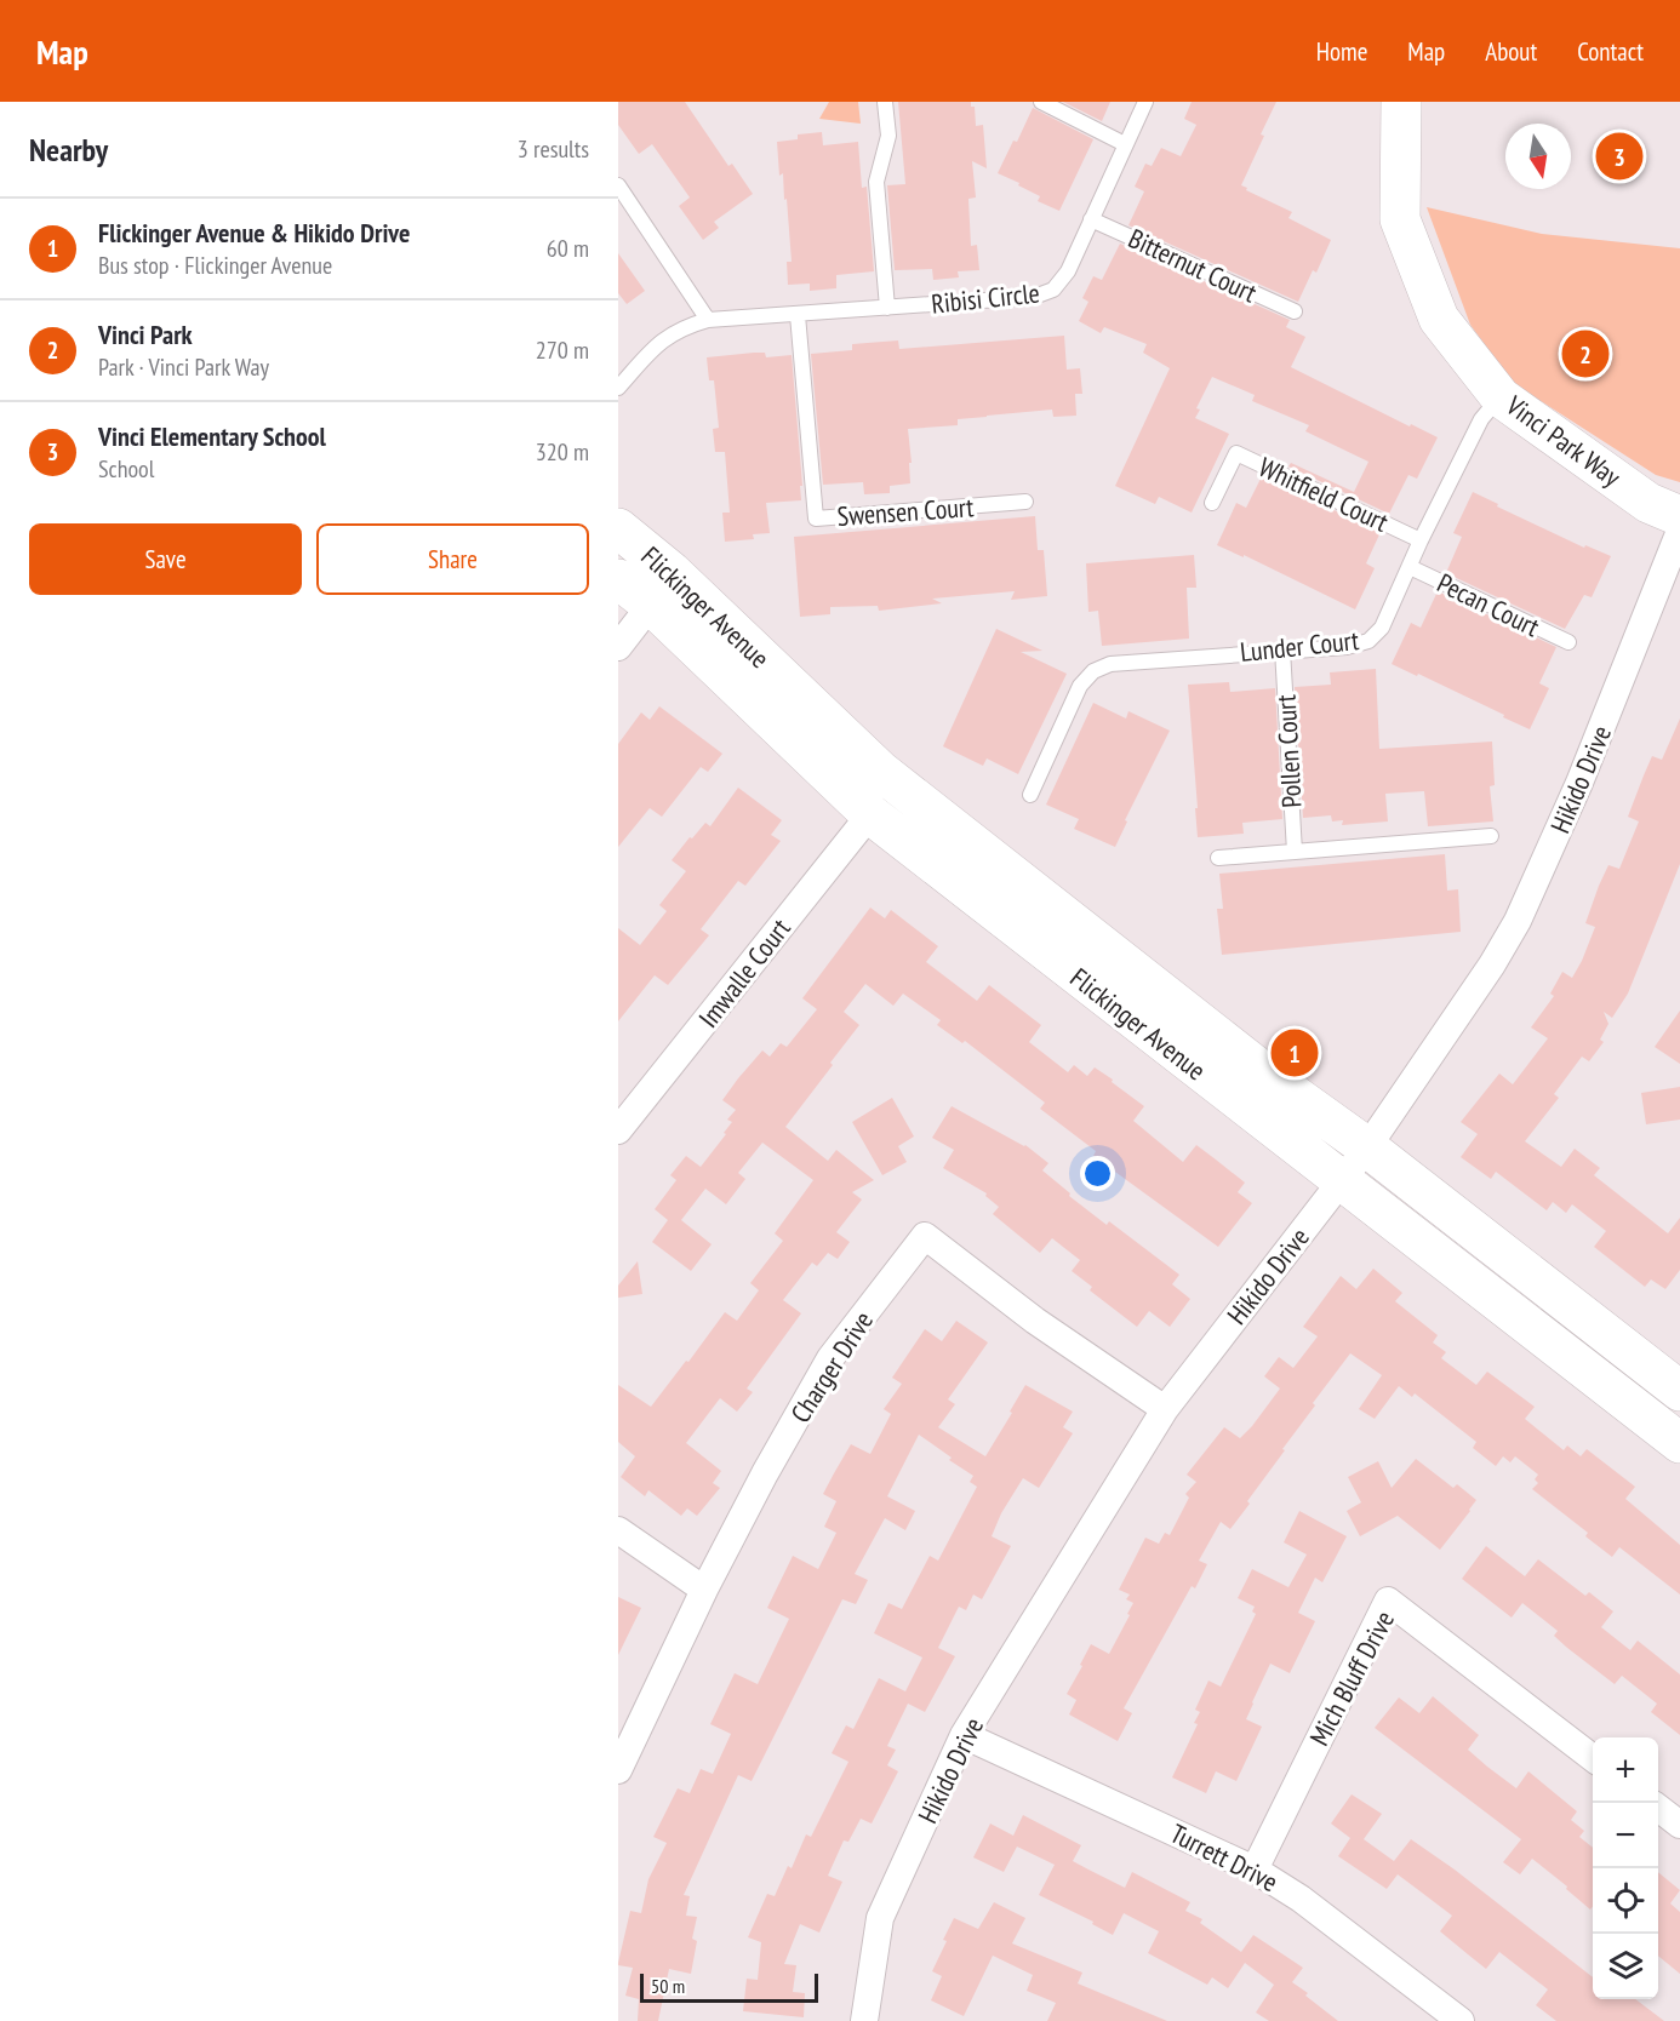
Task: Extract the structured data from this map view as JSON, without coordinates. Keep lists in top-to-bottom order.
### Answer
{
  "streets": {
    "main road": ["Vinci Park Way", "Flickinger Avenue"],
    "street": [
      "Hikido Drive",
      "Imwalle Court",
      "Charger Drive",
      "Mich Bluff Drive",
      "Turrett Drive"
    ],
    "lane": [
      "Bitternut Court",
      "Ribisi Circle",
      "Whitfield Court",
      "Swensen Court",
      "Pecan Court",
      "Lunder Court",
      "Pollen Court"
    ]
  },
  "crossings": [
    ["Bitternut Court", "Ribisi Circle"],
    ["Ribisi Circle", "Swensen Court"],
    ["Vinci Park Way", "Lunder Court"],
    ["Whitfield Court", "Lunder Court"],
    ["Pecan Court", "Lunder Court"],
    ["Flickinger Avenue", "Hikido Drive"],
    ["Flickinger Avenue", "Imwalle Court"],
    ["Lunder Court", "Pollen Court"],
    ["Hikido Drive", "Charger Drive"],
    ["Hikido Drive", "Turrett Drive"],
    ["Mich Bluff Drive", "Turrett Drive"]
  ],
  "scale_bar": "50 m",
  "north": "bottom",
  "page": {
    "header": "Map",
    "nav": [
      "Home",
      "Map",
      "About",
      "Contact"
    ],
    "heading": ["Nearby", "3 results"],
    "pins": ["3", "2", "1"],
    "list": [
      {
        "mark": "1",
        "name": "Flickinger Avenue & Hikido Drive",
        "note": "Bus stop · Flickinger Avenue",
        "value": "60 m"
      },
      {
        "mark": "2",
        "name": "Vinci Park",
        "note": "Park · Vinci Park Way",
        "value": "270 m"
      },
      {
        "mark": "3",
        "name": "Vinci Elementary School",
        "note": "School",
        "value": "320 m"
      }
    ],
    "buttons": ["Save", "Share"],
    "map_buttons": ["+", "−"],
    "scale": "50 m"
  }
}
